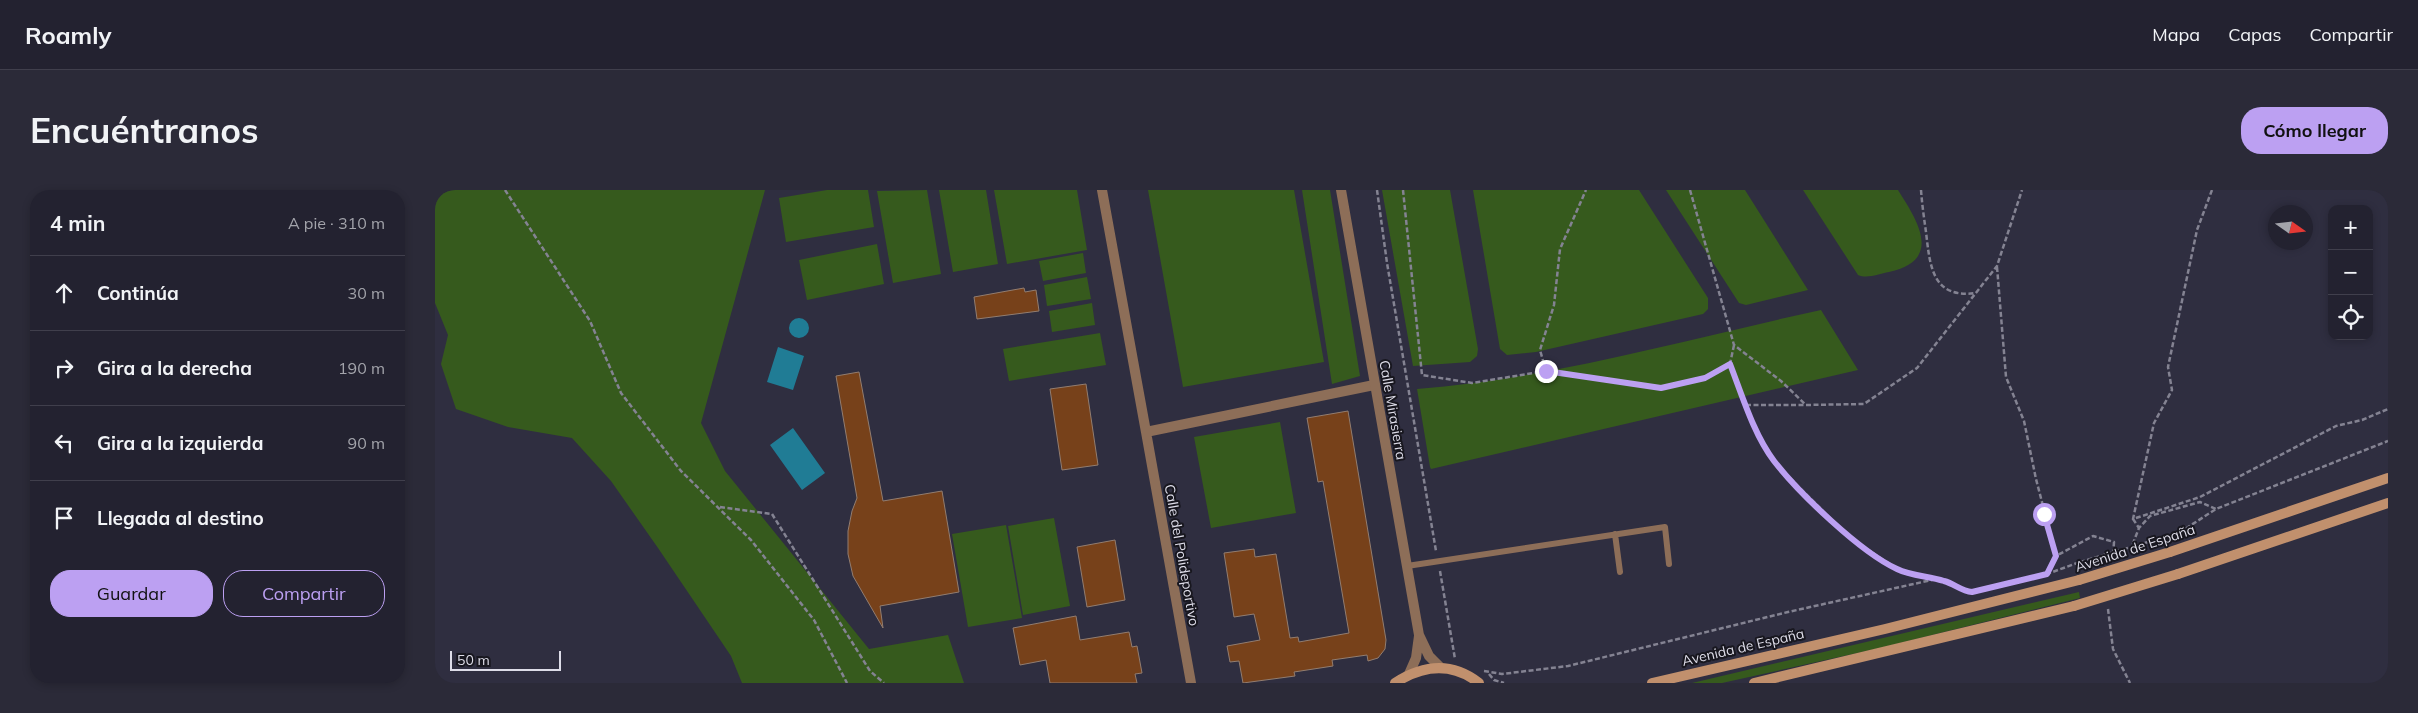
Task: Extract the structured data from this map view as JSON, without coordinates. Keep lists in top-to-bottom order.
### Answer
{
  "streets": {
    "main road": ["Avenida de España"],
    "street": ["Calle Mirasierra", "Calle del Polideportivo"]
  },
  "scale_bar": "50 m",
  "north": "right",
  "page": {
    "header": "Roamly",
    "nav": ["Mapa", "Capas", "Compartir"],
    "buttons": [
      "Cómo llegar",
      ["Guardar", "Compartir"]
    ],
    "title": "Encuéntranos",
    "heading": ["4 min", "A pie · 310 m"],
    "map_buttons": ["+", "−"],
    "list": [
      ["Continúa", "30 m"],
      ["Gira a la derecha", "190 m"],
      ["Gira a la izquierda", "90 m"],
      "Llegada al destino"
    ],
    "scale": "50 m"
  }
}
